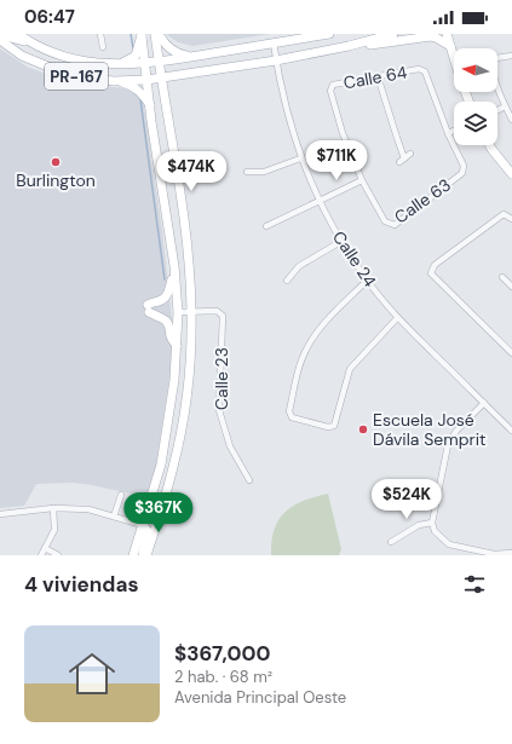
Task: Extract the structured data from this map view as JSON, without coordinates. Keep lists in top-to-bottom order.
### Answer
{
  "streets": {
    "main road": ["PR-167"],
    "street": [
      "Calle 64",
      "Calle 63",
      "Calle 24",
      "Calle 23"
    ]
  },
  "crossings": [
    ["PR-167", "Calle 24"],
    ["Calle 64", "Calle 63"]
  ],
  "places": ["Burlington", "Escuela José Dávila Semprit"],
  "north": "left",
  "page": {
    "status": "06:47",
    "price": [
      "$711K",
      "$474K",
      "$524K",
      "$367K"
    ],
    "heading": "4 viviendas",
    "list": [
      {
        "name": "$367,000",
        "note": "2 hab. · 68 m² · Avenida Principal Oeste"
      }
    ]
  }
}
